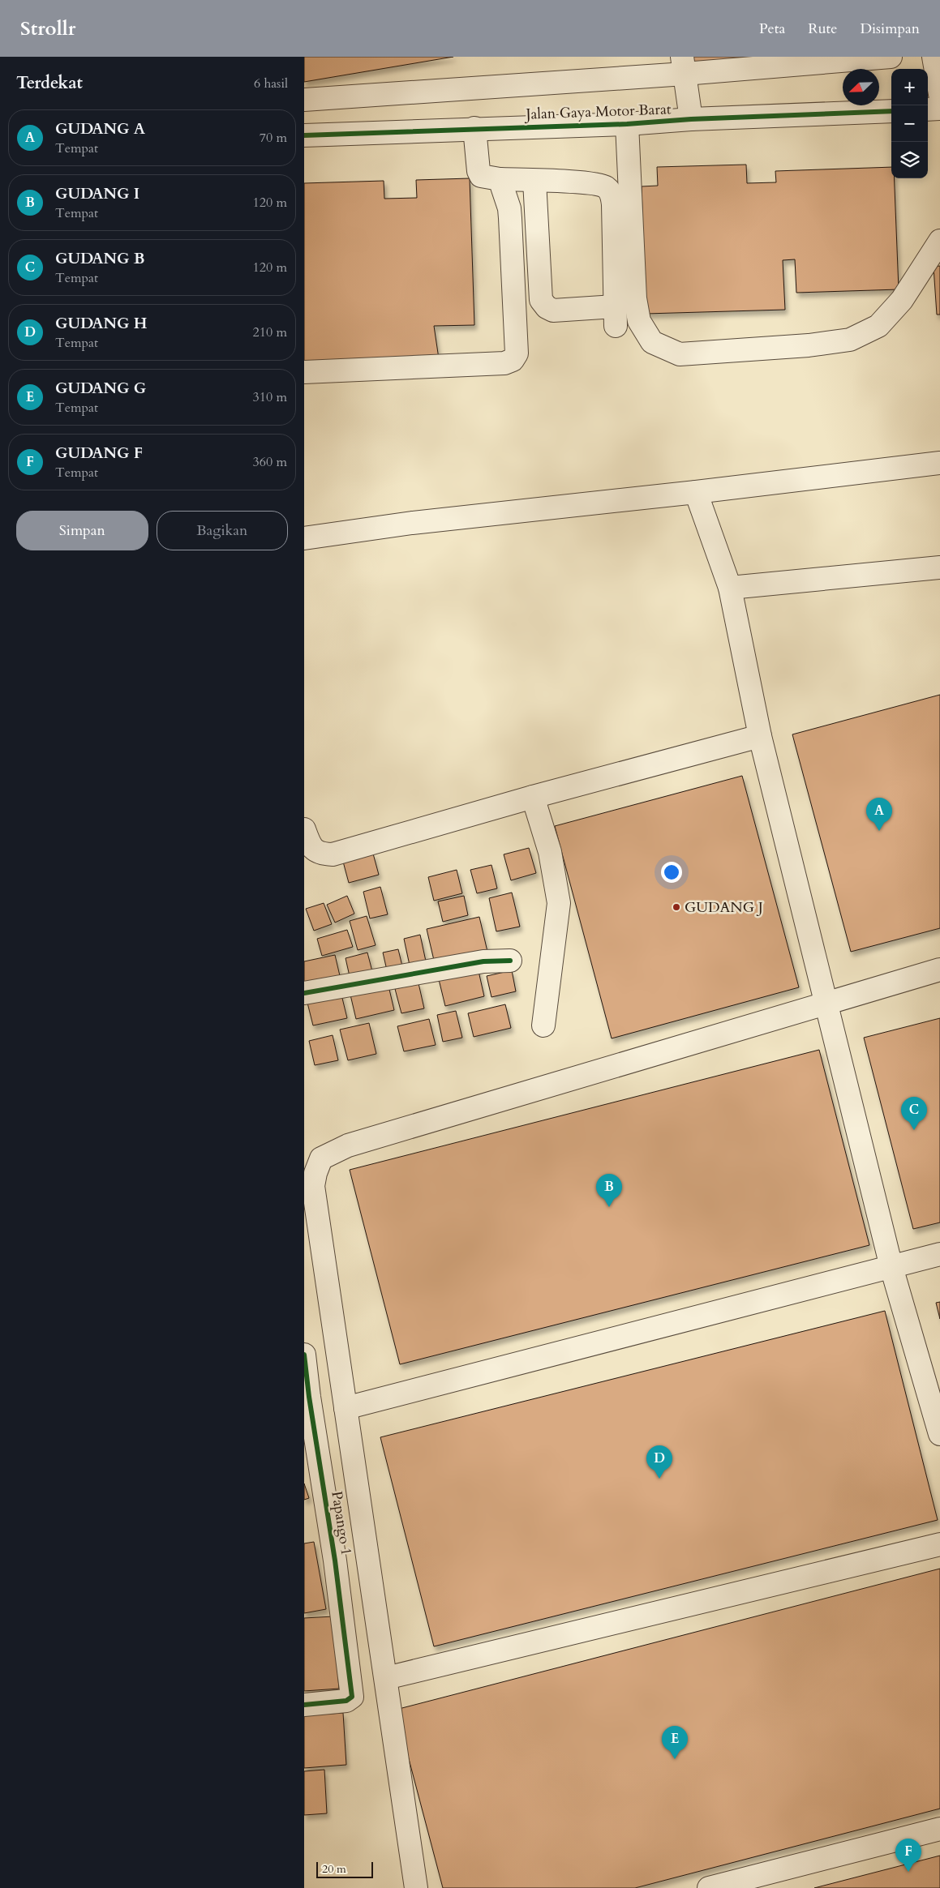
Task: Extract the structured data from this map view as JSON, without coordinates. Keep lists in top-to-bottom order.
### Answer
{
  "streets": {
    "street": ["Jalan Gaya Motor Barat", "Papango 1"]
  },
  "places": ["GUDANG J"],
  "scale_bar": "20 m",
  "north": "bottom left",
  "page": {
    "header": "Strollr",
    "nav": ["Peta", "Rute", "Disimpan"],
    "heading": ["Terdekat", "6 hasil"],
    "map_buttons": ["+", "−"],
    "list": [
      {
        "mark": "A",
        "name": "GUDANG A",
        "note": "Tempat",
        "value": "70 m"
      },
      {
        "mark": "B",
        "name": "GUDANG I",
        "note": "Tempat",
        "value": "120 m"
      },
      {
        "mark": "C",
        "name": "GUDANG B",
        "note": "Tempat",
        "value": "120 m"
      },
      {
        "mark": "D",
        "name": "GUDANG H",
        "note": "Tempat",
        "value": "210 m"
      },
      {
        "mark": "E",
        "name": "GUDANG G",
        "note": "Tempat",
        "value": "310 m"
      },
      {
        "mark": "F",
        "name": "GUDANG F",
        "note": "Tempat",
        "value": "360 m"
      }
    ],
    "buttons": ["Simpan", "Bagikan"],
    "pins": [
      "A",
      "C",
      "B",
      "D",
      "E",
      "F"
    ],
    "scale": "20 m"
  }
}
